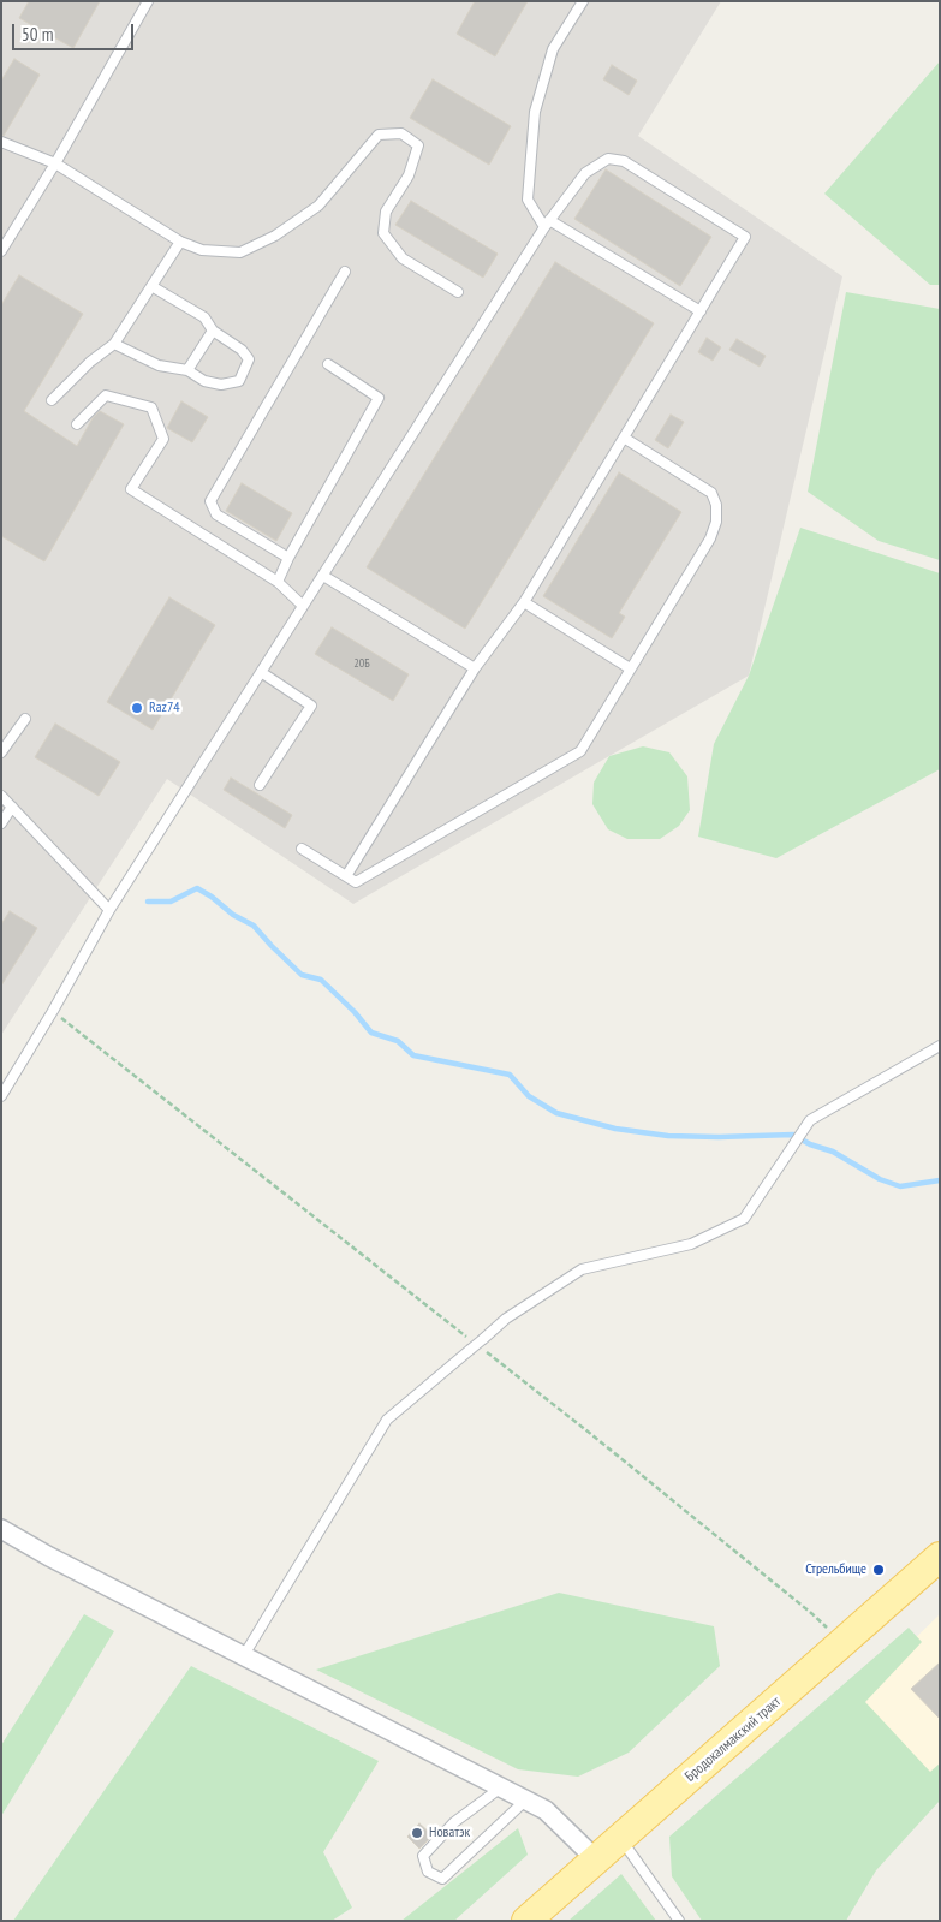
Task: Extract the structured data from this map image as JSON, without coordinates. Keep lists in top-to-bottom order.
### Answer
{
  "streets": {
    "main road": ["Бродокалмакский тракт"]
  },
  "places": ["Raz74", "Стрельбище", "Новатэк"],
  "house_numbers": ["20Б"],
  "scale_bar": "50 m"
}
